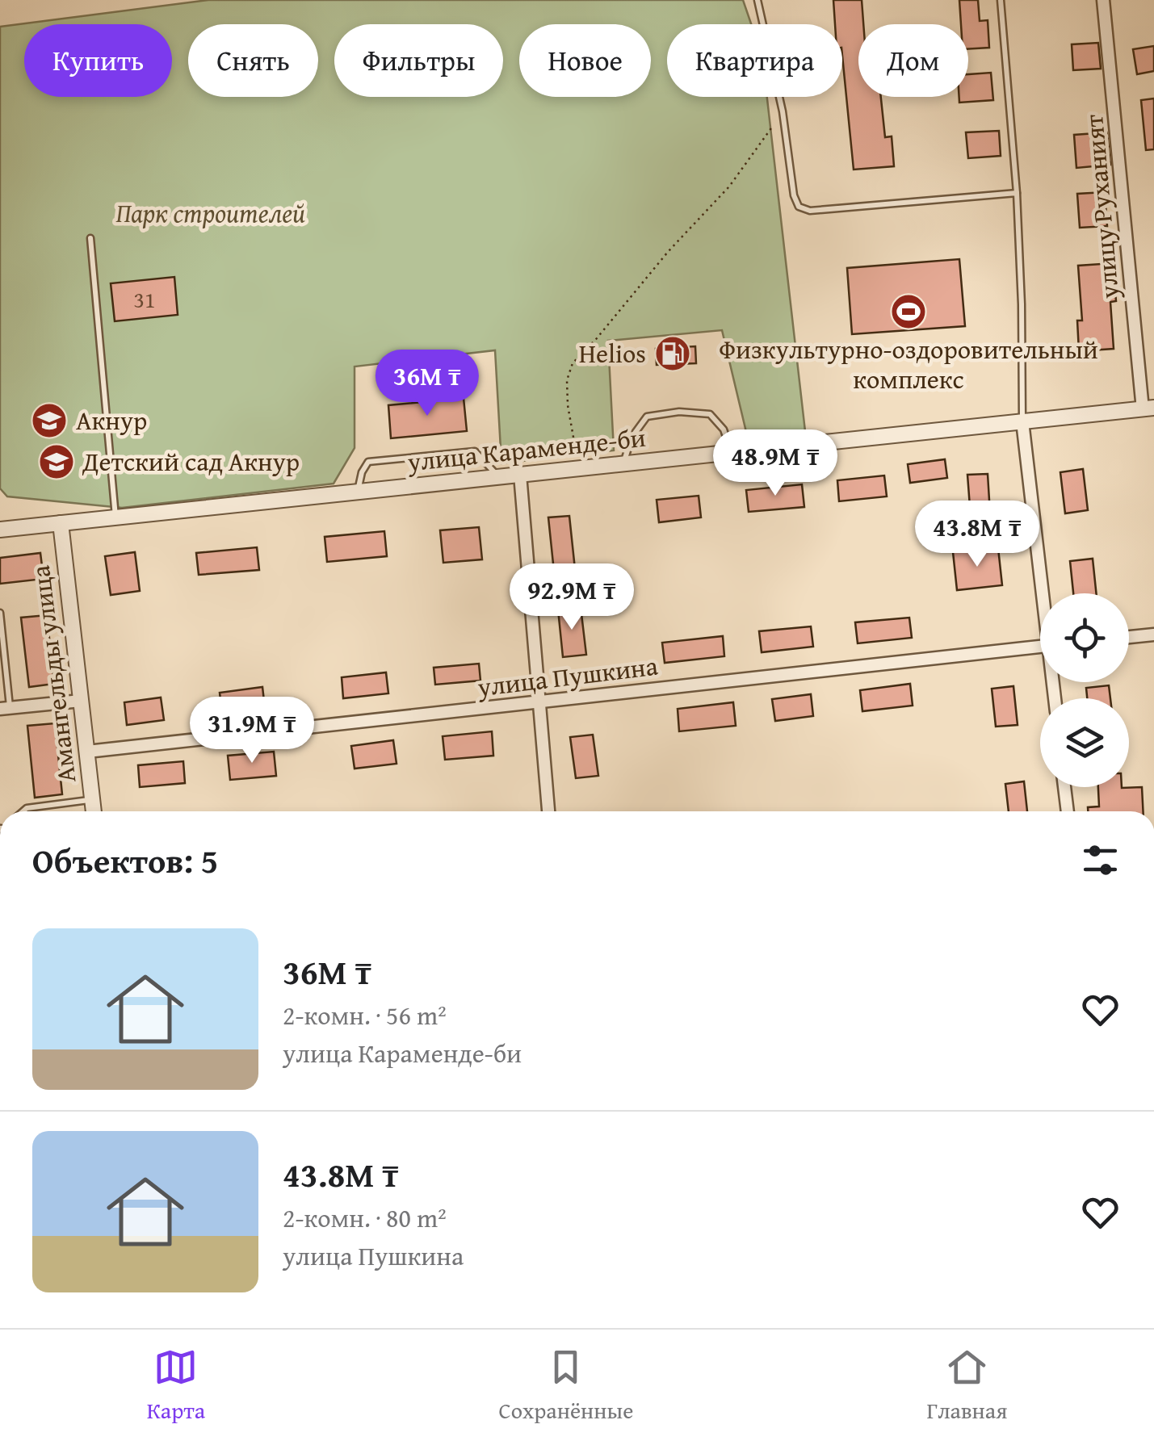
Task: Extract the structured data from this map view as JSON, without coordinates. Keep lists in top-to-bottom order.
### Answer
{
  "streets": {
    "street": [
      "улицу Руханият",
      "улица Караменде-би",
      "Амангельды улица",
      "улица Пушкина"
    ]
  },
  "crossings": [
    ["улицу Руханият", "улица Караменде-би"],
    ["улица Караменде-би", "Амангельды улица"],
    ["Амангельды улица", "улица Пушкина"]
  ],
  "parks": ["Парк строителей"],
  "places": {
    "sports": ["Физкультурно-оздоровительный комплекс"],
    "fuel station": ["Helios"],
    "school or university": ["Акнур", "Детский сад Акнур"]
  },
  "house_numbers": ["31"],
  "page": {
    "chip": [
      "Купить",
      "Снять",
      "Фильтры",
      "Новое",
      "Квартира",
      "Дом"
    ],
    "price": [
      "36M ₸",
      "48.9M ₸",
      "43.8M ₸",
      "92.9M ₸",
      "31.9M ₸"
    ],
    "heading": "Объектов: 5",
    "list": [
      {
        "name": "36M ₸",
        "note": "2-комн. · 56 m² · улица Караменде-би"
      },
      {
        "name": "43.8M ₸",
        "note": "2-комн. · 80 m² · улица Пушкина"
      }
    ],
    "tabs": ["Карта", "Сохранённые", "Главная"]
  }
}
